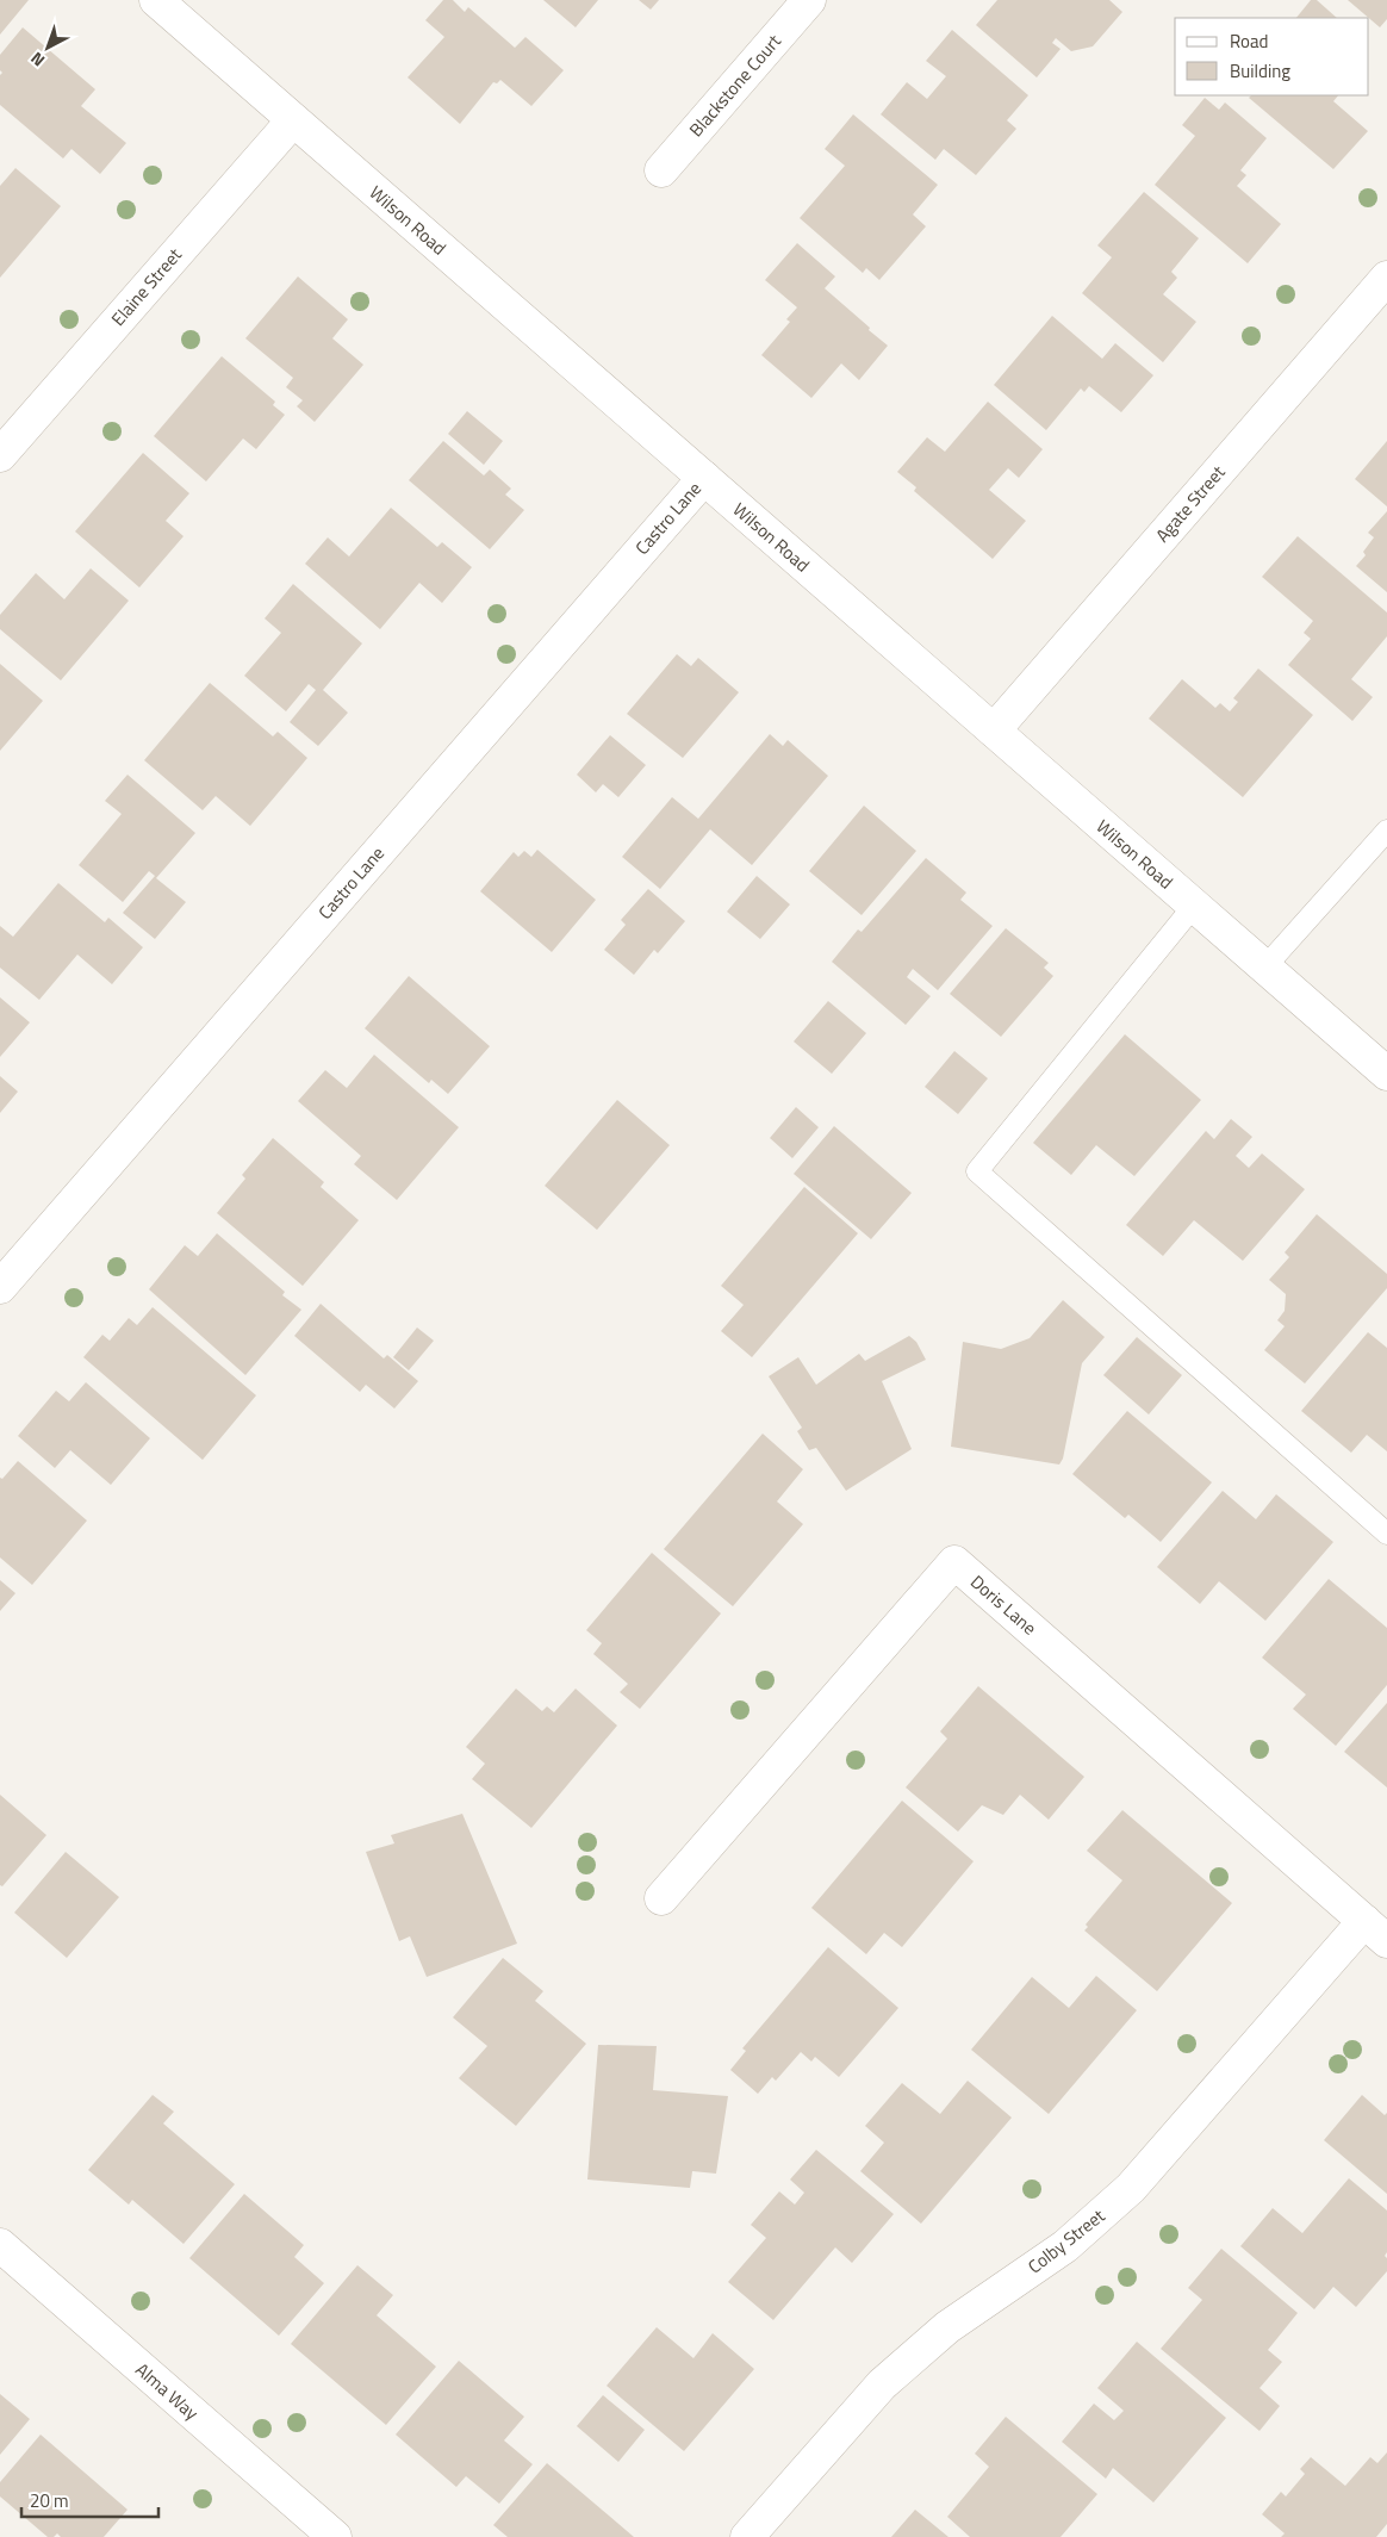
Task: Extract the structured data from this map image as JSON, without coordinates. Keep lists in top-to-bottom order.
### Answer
{
  "streets": {
    "street": [
      "Blackstone Court",
      "Wilson Road",
      "Elaine Street",
      "Agate Street",
      "Castro Lane",
      "Doris Lane",
      "Colby Street",
      "Alma Way"
    ]
  },
  "crossings": [
    ["Wilson Road", "Elaine Street"],
    ["Wilson Road", "Agate Street"],
    ["Wilson Road", "Castro Lane"],
    ["Doris Lane", "Colby Street"]
  ],
  "legend": ["Road", "Building"],
  "scale_bar": "20 m",
  "north": "bottom left"
}
